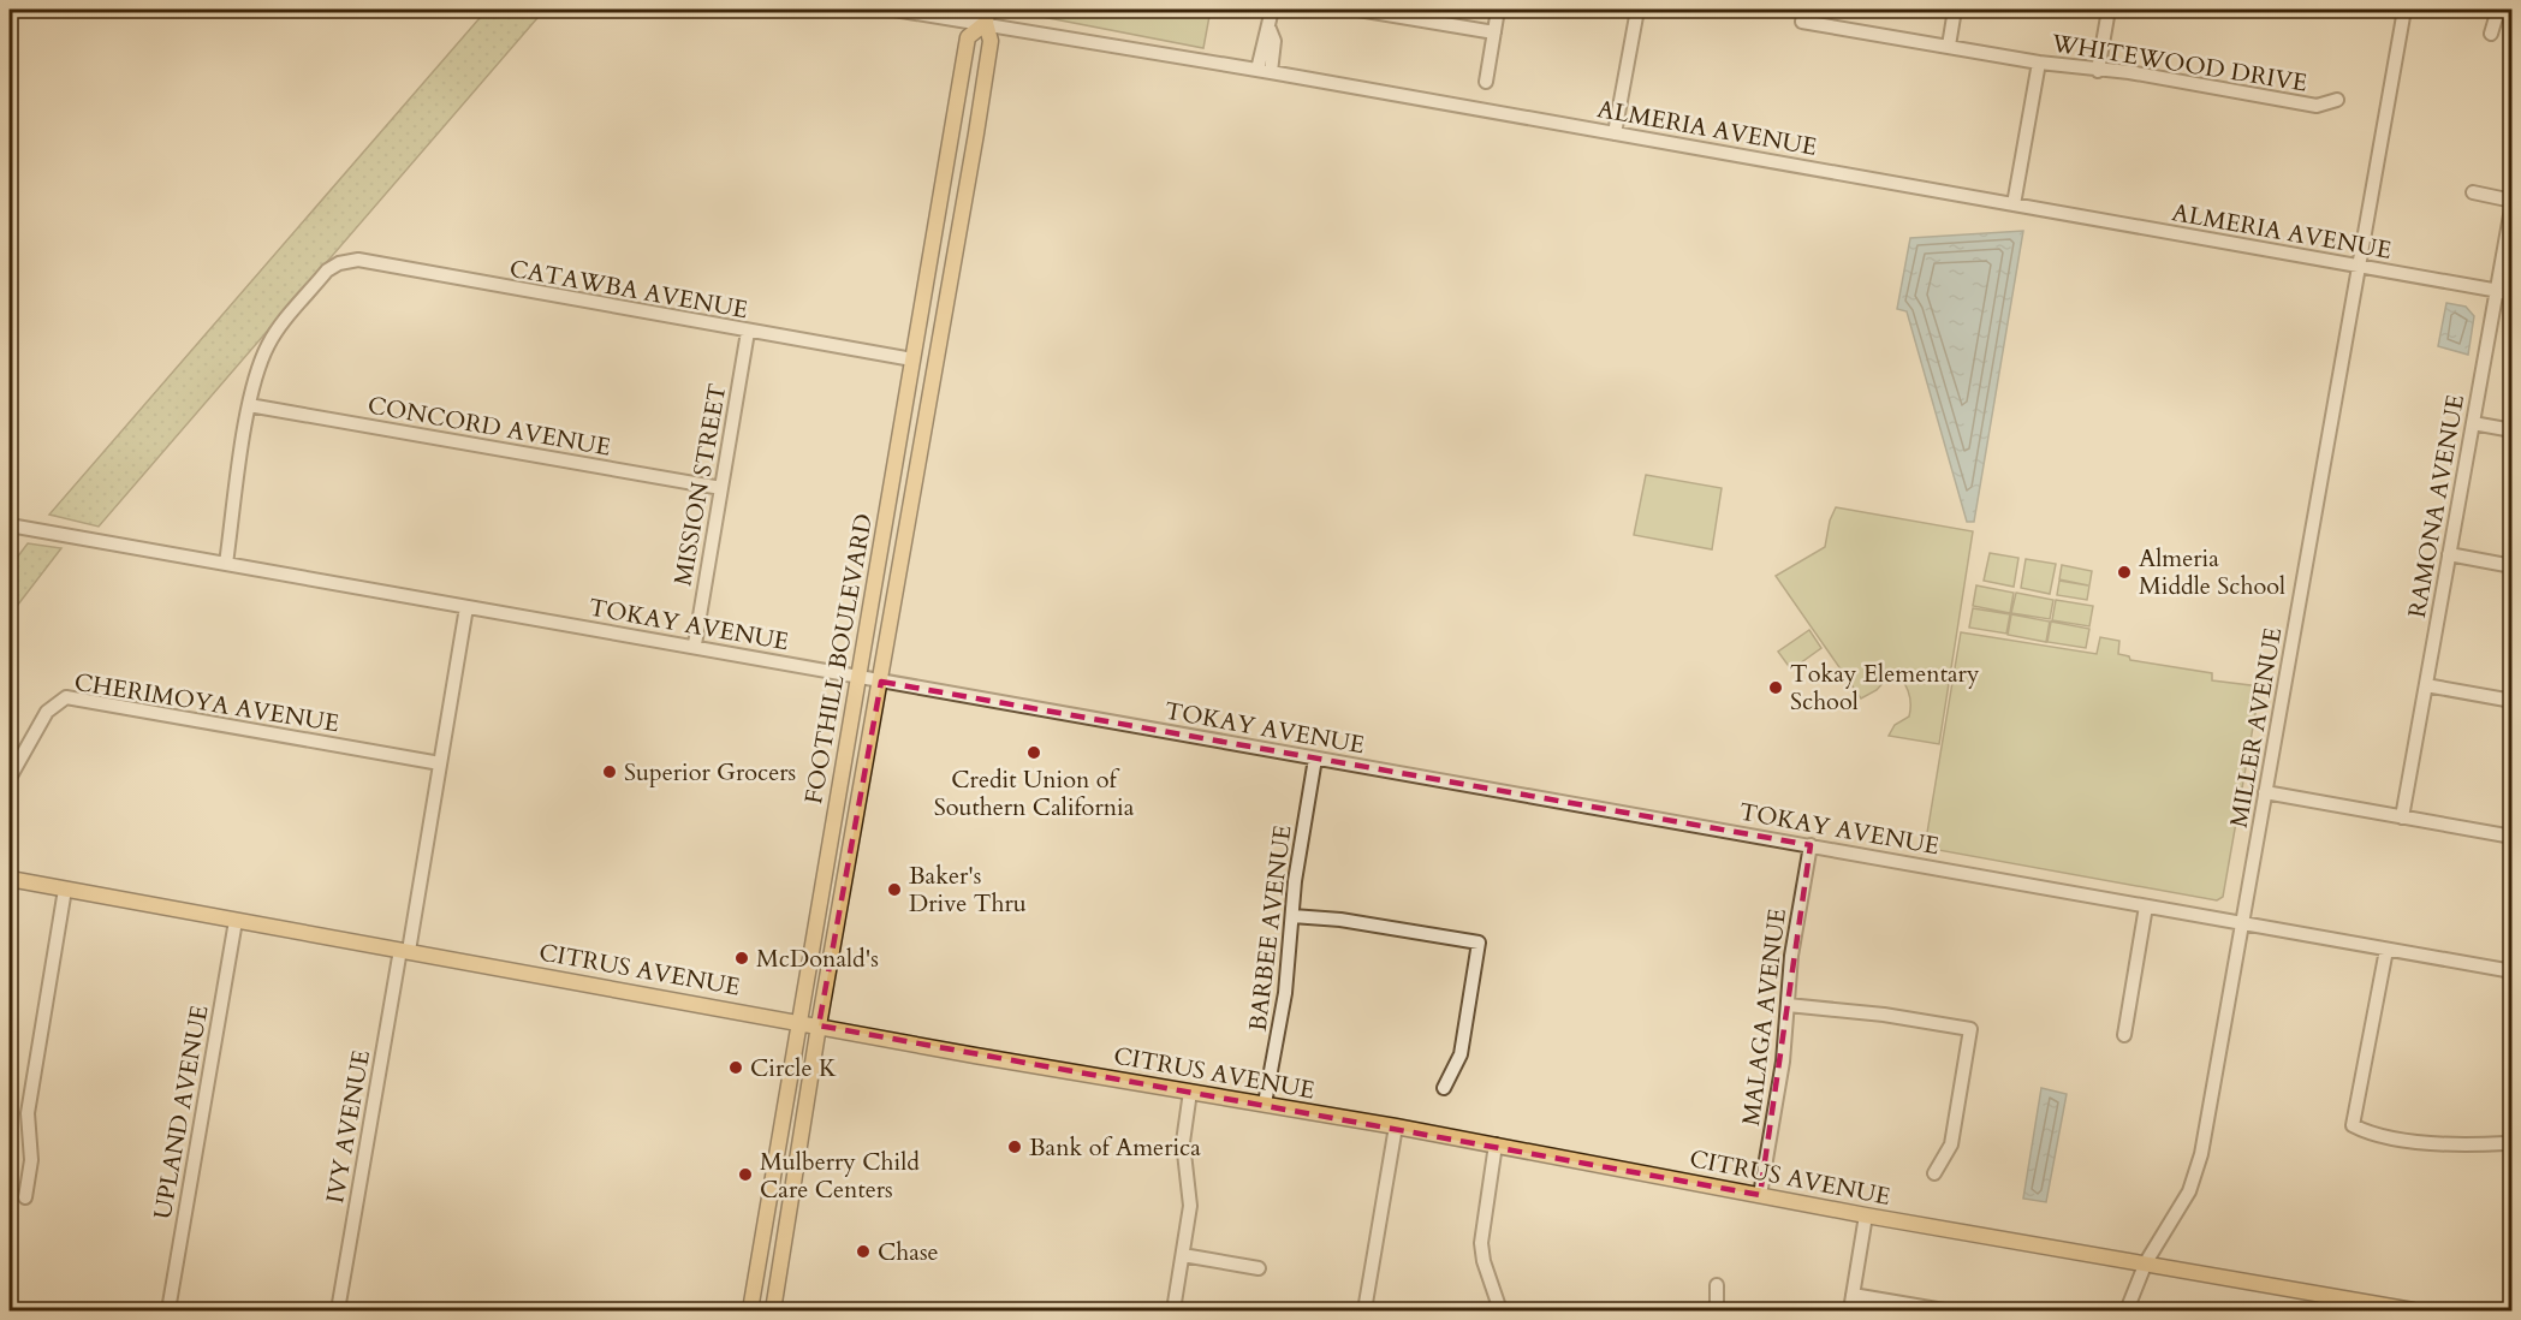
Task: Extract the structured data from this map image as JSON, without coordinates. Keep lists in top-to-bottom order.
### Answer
{
  "streets": {
    "main road": ["FOOTHILL BOULEVARD", "CITRUS AVENUE"],
    "street": [
      "WHITEWOOD DRIVE",
      "ALMERIA AVENUE",
      "CATAWBA AVENUE",
      "CONCORD AVENUE",
      "MISSION STREET",
      "RAMONA AVENUE",
      "TOKAY AVENUE",
      "CHERIMOYA AVENUE",
      "MILLER AVENUE",
      "BARBEE AVENUE",
      "MALAGA AVENUE",
      "UPLAND AVENUE",
      "IVY AVENUE"
    ]
  },
  "crossings": [
    ["ALMERIA AVENUE", "RAMONA AVENUE"],
    ["ALMERIA AVENUE", "FOOTHILL BOULEVARD"],
    ["ALMERIA AVENUE", "MILLER AVENUE"],
    ["CATAWBA AVENUE", "CONCORD AVENUE"],
    ["CATAWBA AVENUE", "MISSION STREET"],
    ["CATAWBA AVENUE", "FOOTHILL BOULEVARD"],
    ["CONCORD AVENUE", "MISSION STREET"],
    ["MISSION STREET", "TOKAY AVENUE"],
    ["TOKAY AVENUE", "FOOTHILL BOULEVARD"],
    ["TOKAY AVENUE", "MILLER AVENUE"],
    ["TOKAY AVENUE", "BARBEE AVENUE"],
    ["TOKAY AVENUE", "MALAGA AVENUE"],
    ["TOKAY AVENUE", "IVY AVENUE"],
    ["FOOTHILL BOULEVARD", "CITRUS AVENUE"],
    ["CHERIMOYA AVENUE", "IVY AVENUE"],
    ["MILLER AVENUE", "CITRUS AVENUE"],
    ["BARBEE AVENUE", "CITRUS AVENUE"],
    ["CITRUS AVENUE", "MALAGA AVENUE"],
    ["CITRUS AVENUE", "UPLAND AVENUE"],
    ["CITRUS AVENUE", "IVY AVENUE"]
  ],
  "places": [
    "Almeria Middle School",
    "Tokay Elementary School",
    "Credit Union of Southern California",
    "Superior Grocers",
    "Baker's Drive Thru",
    "McDonald's",
    "Circle K",
    "Bank of America",
    "Mulberry Child Care Centers",
    "Chase"
  ]
}
